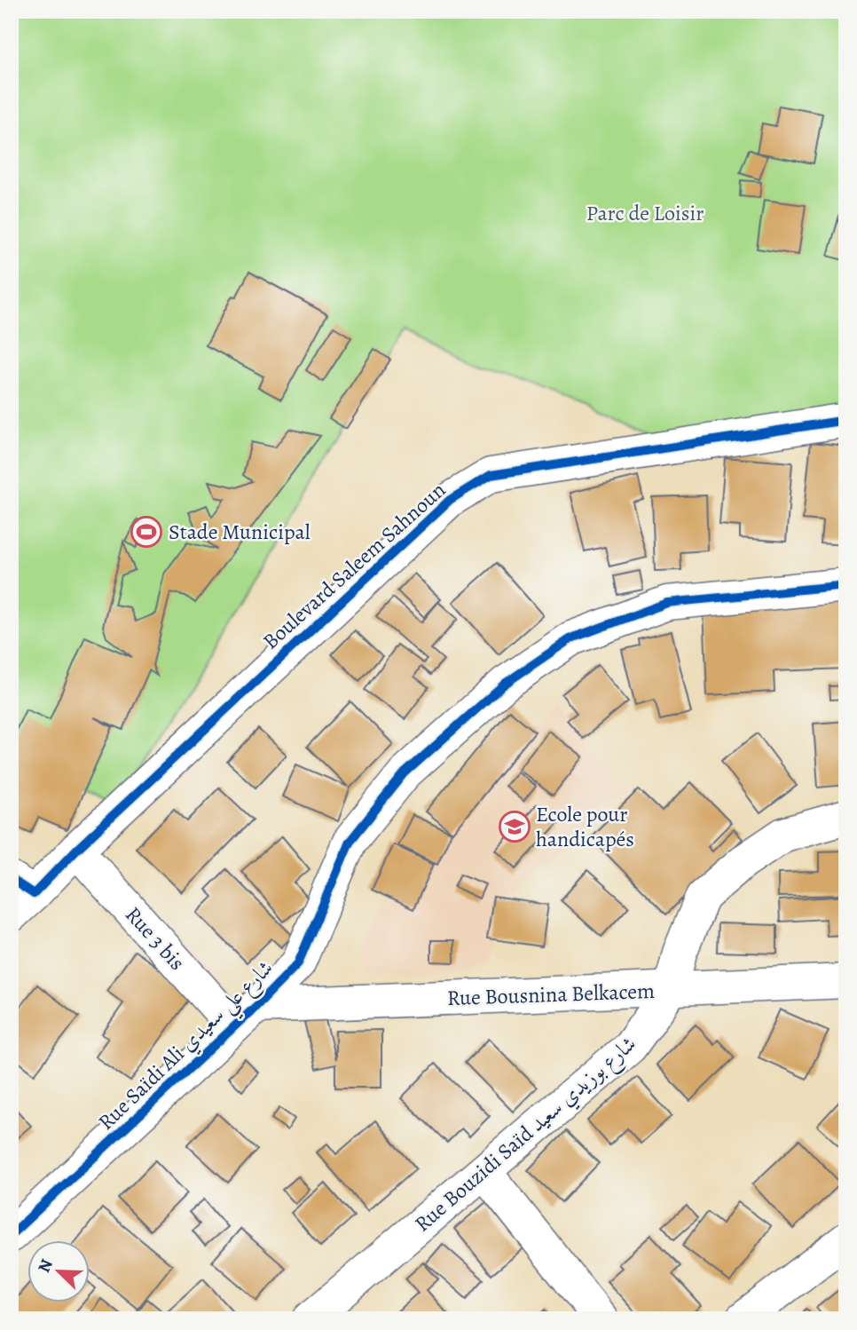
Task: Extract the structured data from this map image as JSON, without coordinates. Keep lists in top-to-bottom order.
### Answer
{
  "streets": {
    "street": [
      "Boulevard Saleem Sahnoun",
      "Rue 3 bis",
      "Rue Bousnina Belkacem",
      "Rue Saïdi Ali شارع علي سعيدي",
      "Rue Bouzidi Saïd شارع بوزيدي سعيد"
    ]
  },
  "crossings": [
    ["Boulevard Saleem Sahnoun", "Rue 3 bis"],
    ["Rue 3 bis", "Rue Bousnina Belkacem"],
    ["Rue 3 bis", "Rue Saïdi Ali شارع علي سعيدي"],
    ["Rue Bousnina Belkacem", "Rue Saïdi Ali شارع علي سعيدي"],
    ["Rue Bousnina Belkacem", "Rue Bouzidi Saïd شارع بوزيدي سعيد"]
  ],
  "parks": ["Parc de Loisir"],
  "places": {
    "sports": ["Stade Municipal"],
    "school or university": ["Ecole pour handicapés"]
  },
  "north": "top left"
}
